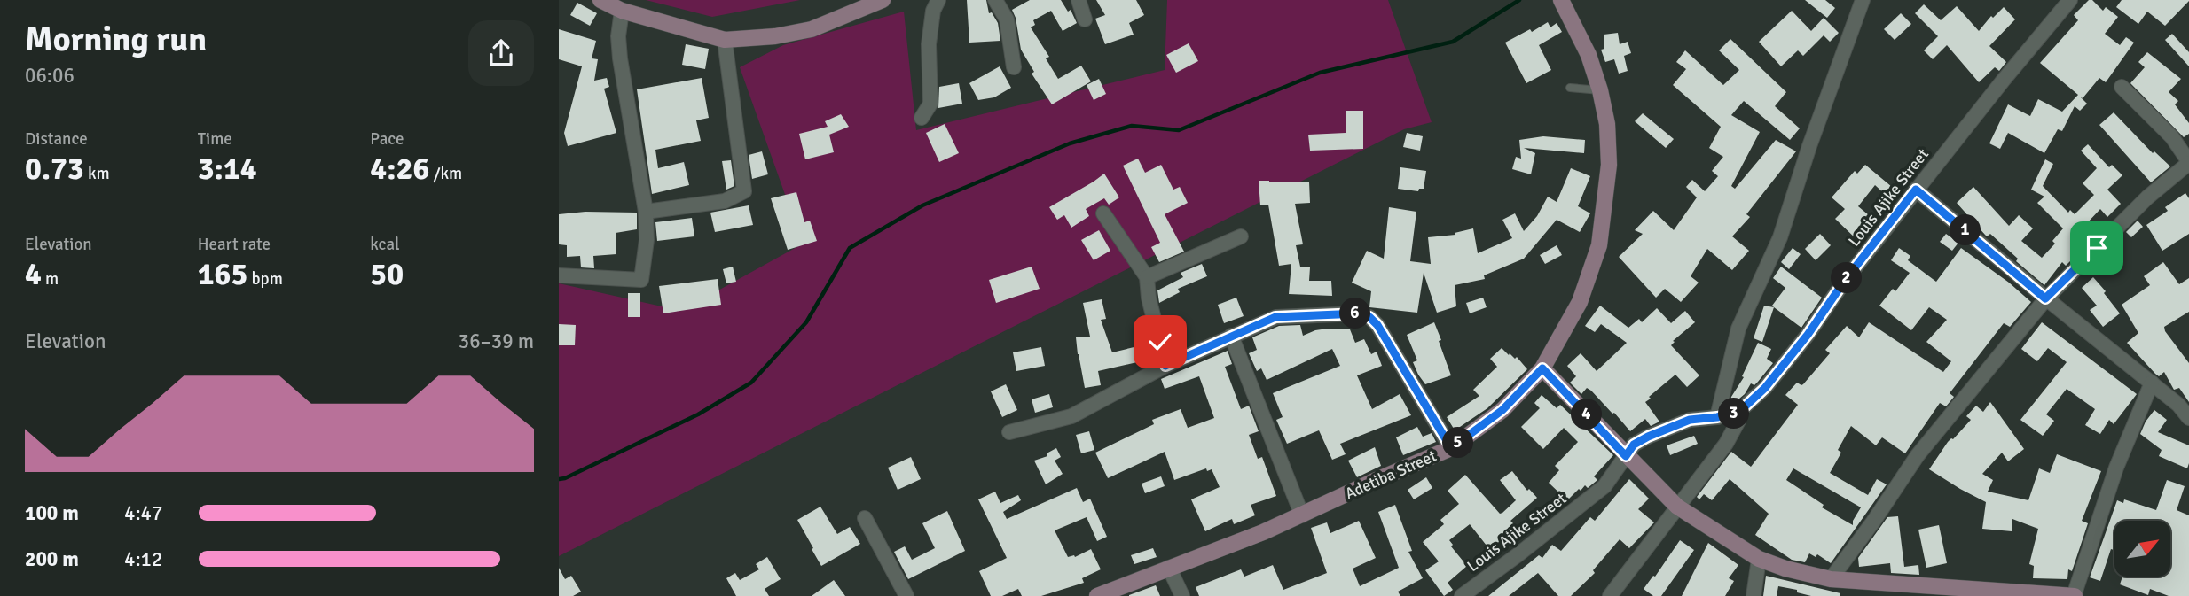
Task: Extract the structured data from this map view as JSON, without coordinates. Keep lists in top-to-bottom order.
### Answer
{
  "streets": {
    "street": ["Louis Ajike Street", "Adetiba Street"]
  },
  "north": "top right",
  "page": {
    "heading": ["Morning run", "06:06"],
    "stats": [
      ["Distance", "0.73 km"],
      ["Time", "3:14"],
      ["Pace", "4:26 /km"],
      ["Elevation", "4 m"],
      ["Heart rate", "165 bpm"],
      ["kcal", "50"]
    ],
    "pins": [
      "1",
      "2",
      "6",
      "3",
      "4",
      "5"
    ],
    "chart": ["Elevation", "36–39 m"],
    "list": [
      {
        "name": "100 m",
        "note": "4:47"
      },
      {
        "name": "200 m",
        "note": "4:12"
      }
    ]
  }
}
